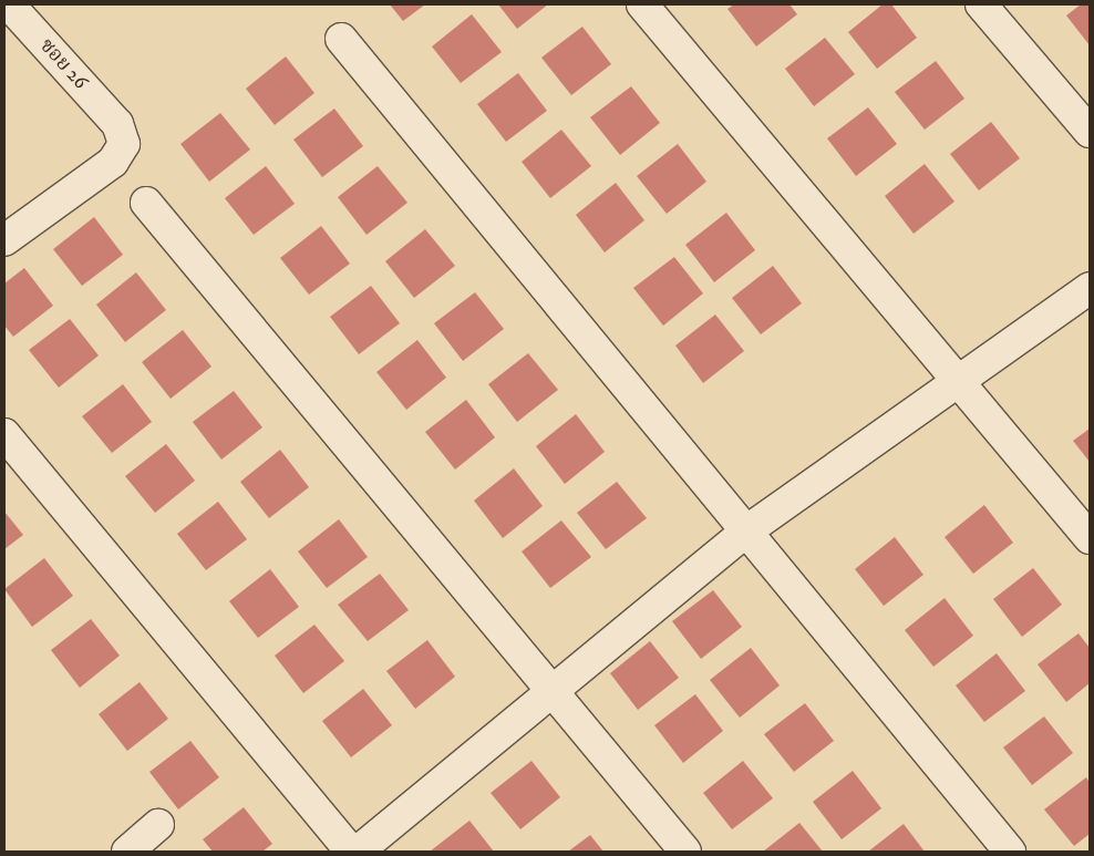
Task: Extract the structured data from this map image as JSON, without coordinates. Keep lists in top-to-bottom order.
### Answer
{
  "streets": {
    "street": ["ซอย 26"]
  }
}
